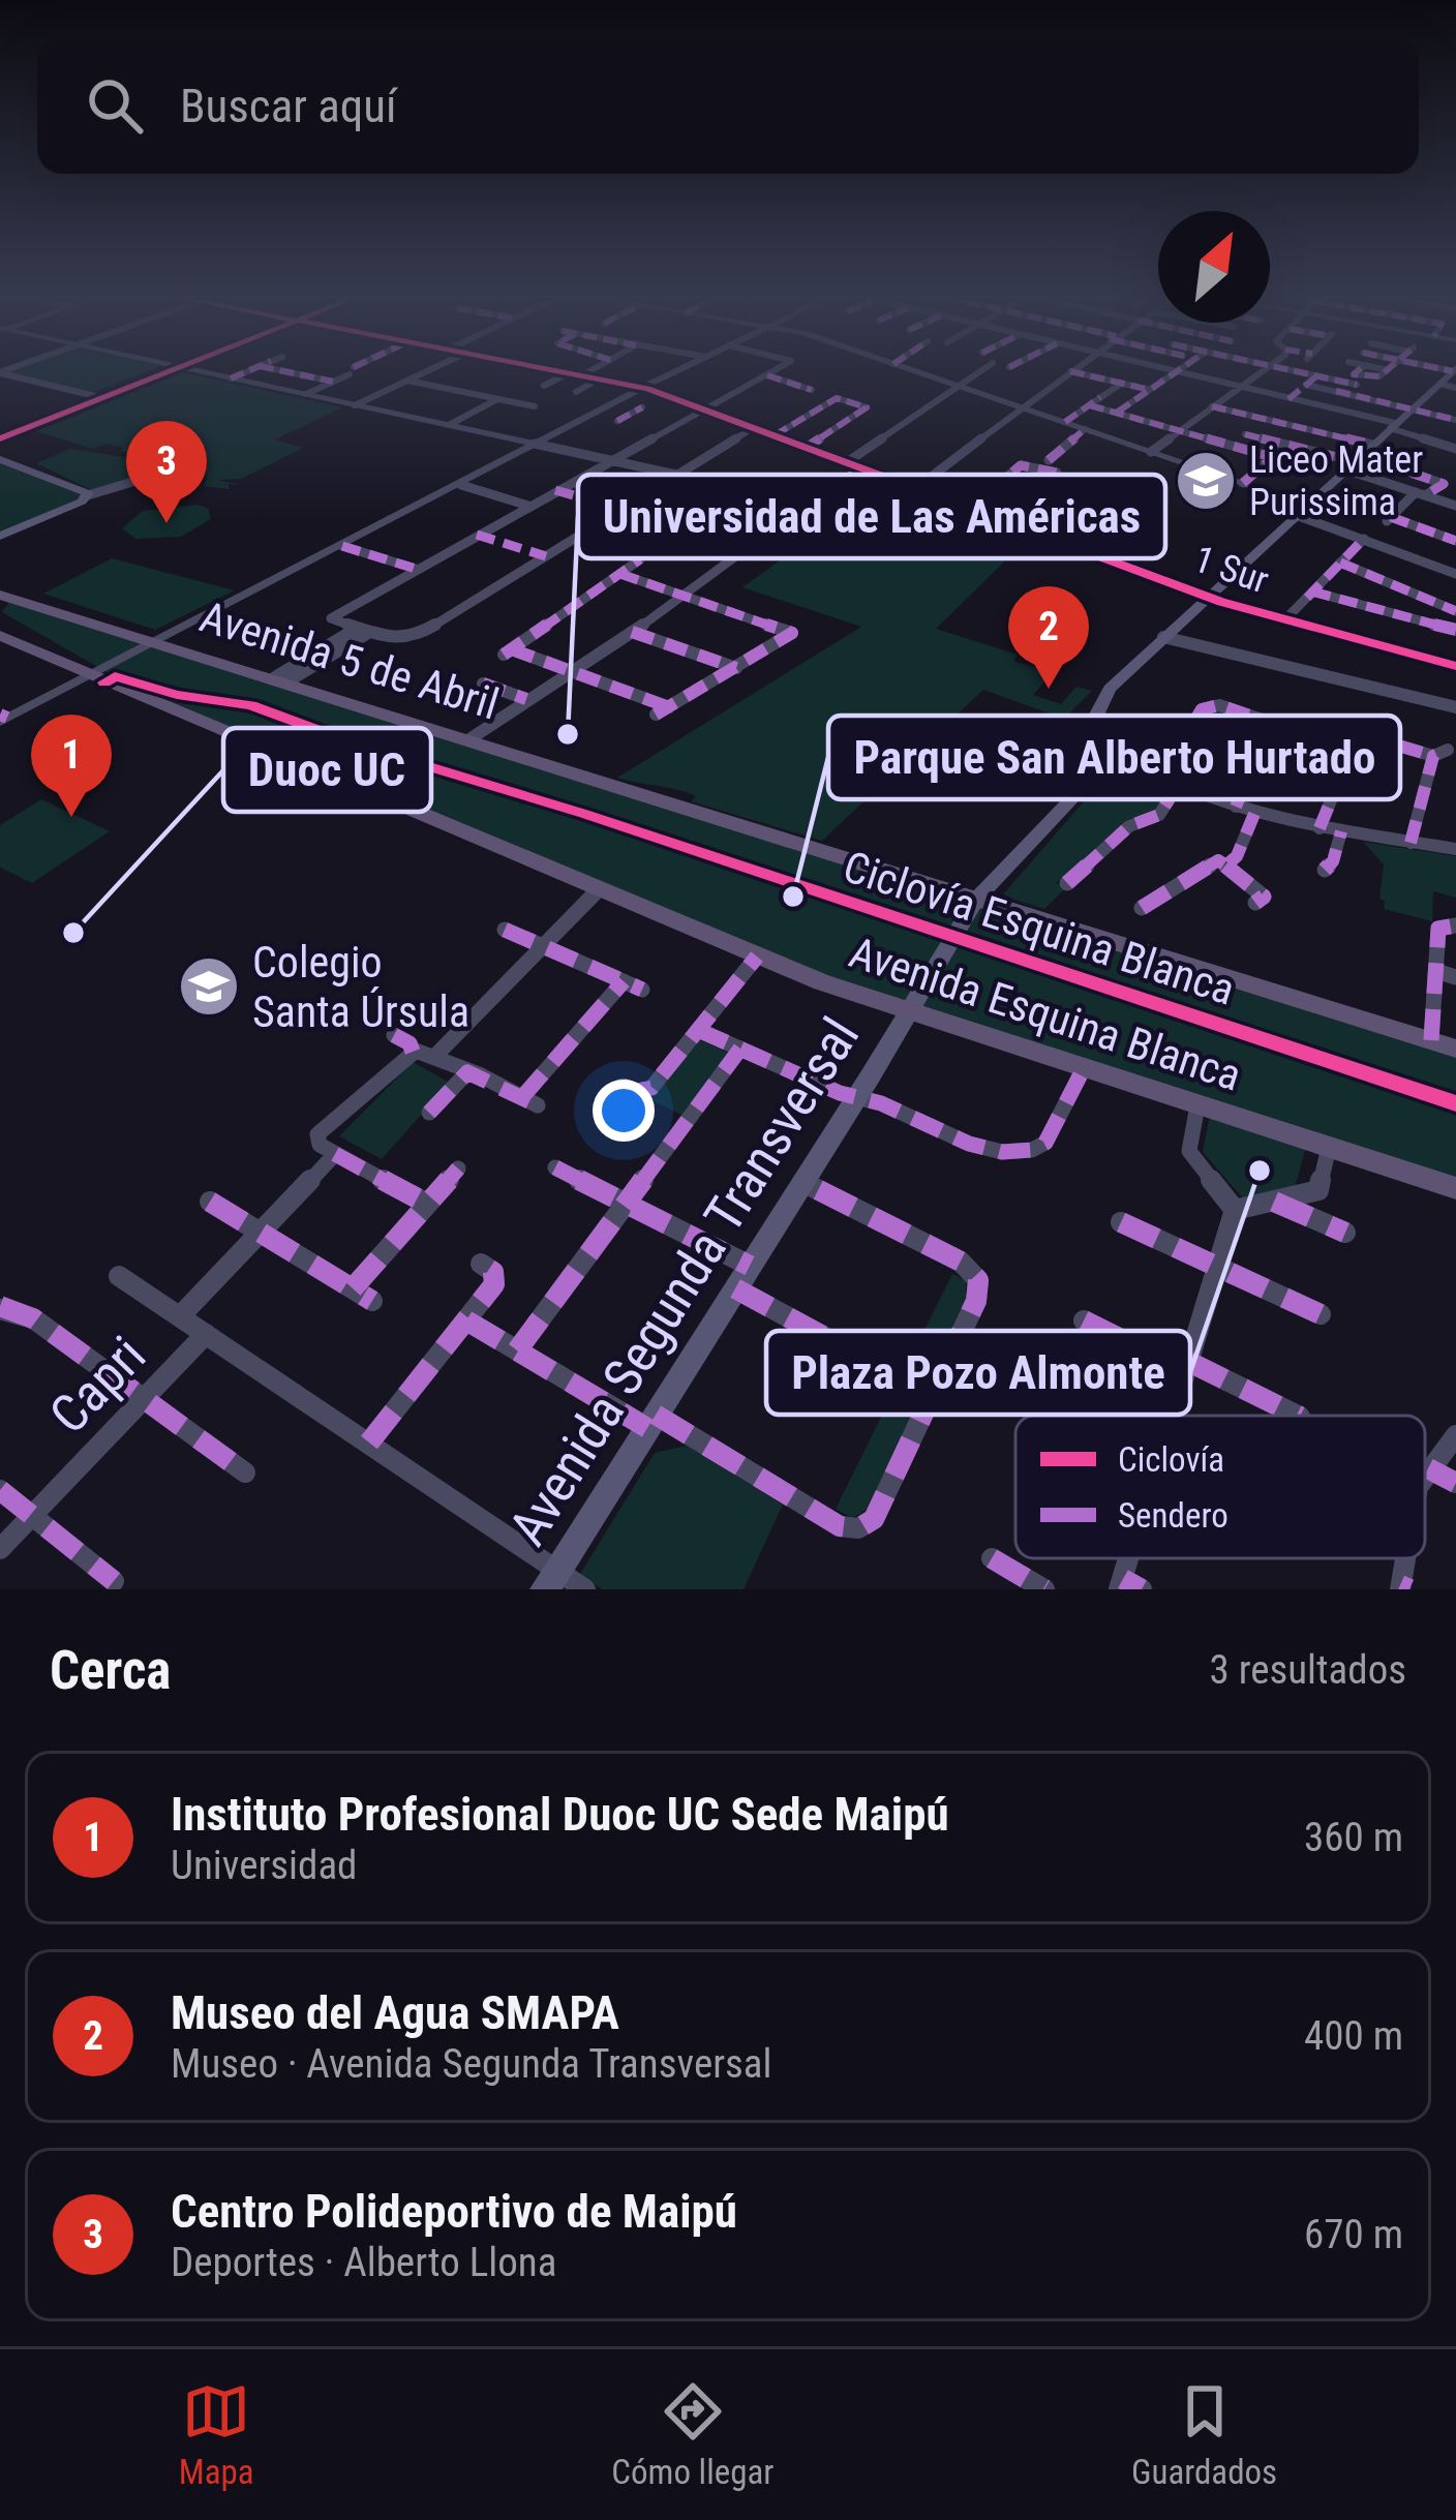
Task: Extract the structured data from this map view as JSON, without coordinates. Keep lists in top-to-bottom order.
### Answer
{
  "streets": {
    "main road": ["Avenida 5 de Abril", "Avenida Esquina Blanca", "Avenida Segunda Transversal"],
    "street": ["1 Sur", "Capri"],
    "cycle path": ["Ciclovía Esquina Blanca"]
  },
  "crossings": [
    ["Avenida 5 de Abril", "Avenida Segunda Transversal"],
    ["Avenida Esquina Blanca", "Avenida Segunda Transversal"]
  ],
  "places": {
    "school or university": ["Liceo Mater Purissima", "Colegio Santa Úrsula"],
    "other": [
      "Universidad de Las Américas",
      "Parque San Alberto Hurtado",
      "Duoc UC",
      "Plaza Pozo Almonte"
    ]
  },
  "legend": ["Ciclovía", "Sendero"],
  "north": "top right",
  "page": {
    "search": "Buscar aquí",
    "pins": ["3", "2", "1"],
    "heading": ["Cerca", "3 resultados"],
    "list": [
      {
        "mark": "1",
        "name": "Instituto Profesional Duoc UC Sede Maipú",
        "note": "Universidad",
        "value": "360 m"
      },
      {
        "mark": "2",
        "name": "Museo del Agua SMAPA",
        "note": "Museo · Avenida Segunda Transversal",
        "value": "400 m"
      },
      {
        "mark": "3",
        "name": "Centro Polideportivo de Maipú",
        "note": "Deportes · Alberto Llona",
        "value": "670 m"
      }
    ],
    "nav": ["Mapa", "Cómo llegar", "Guardados"]
  }
}
